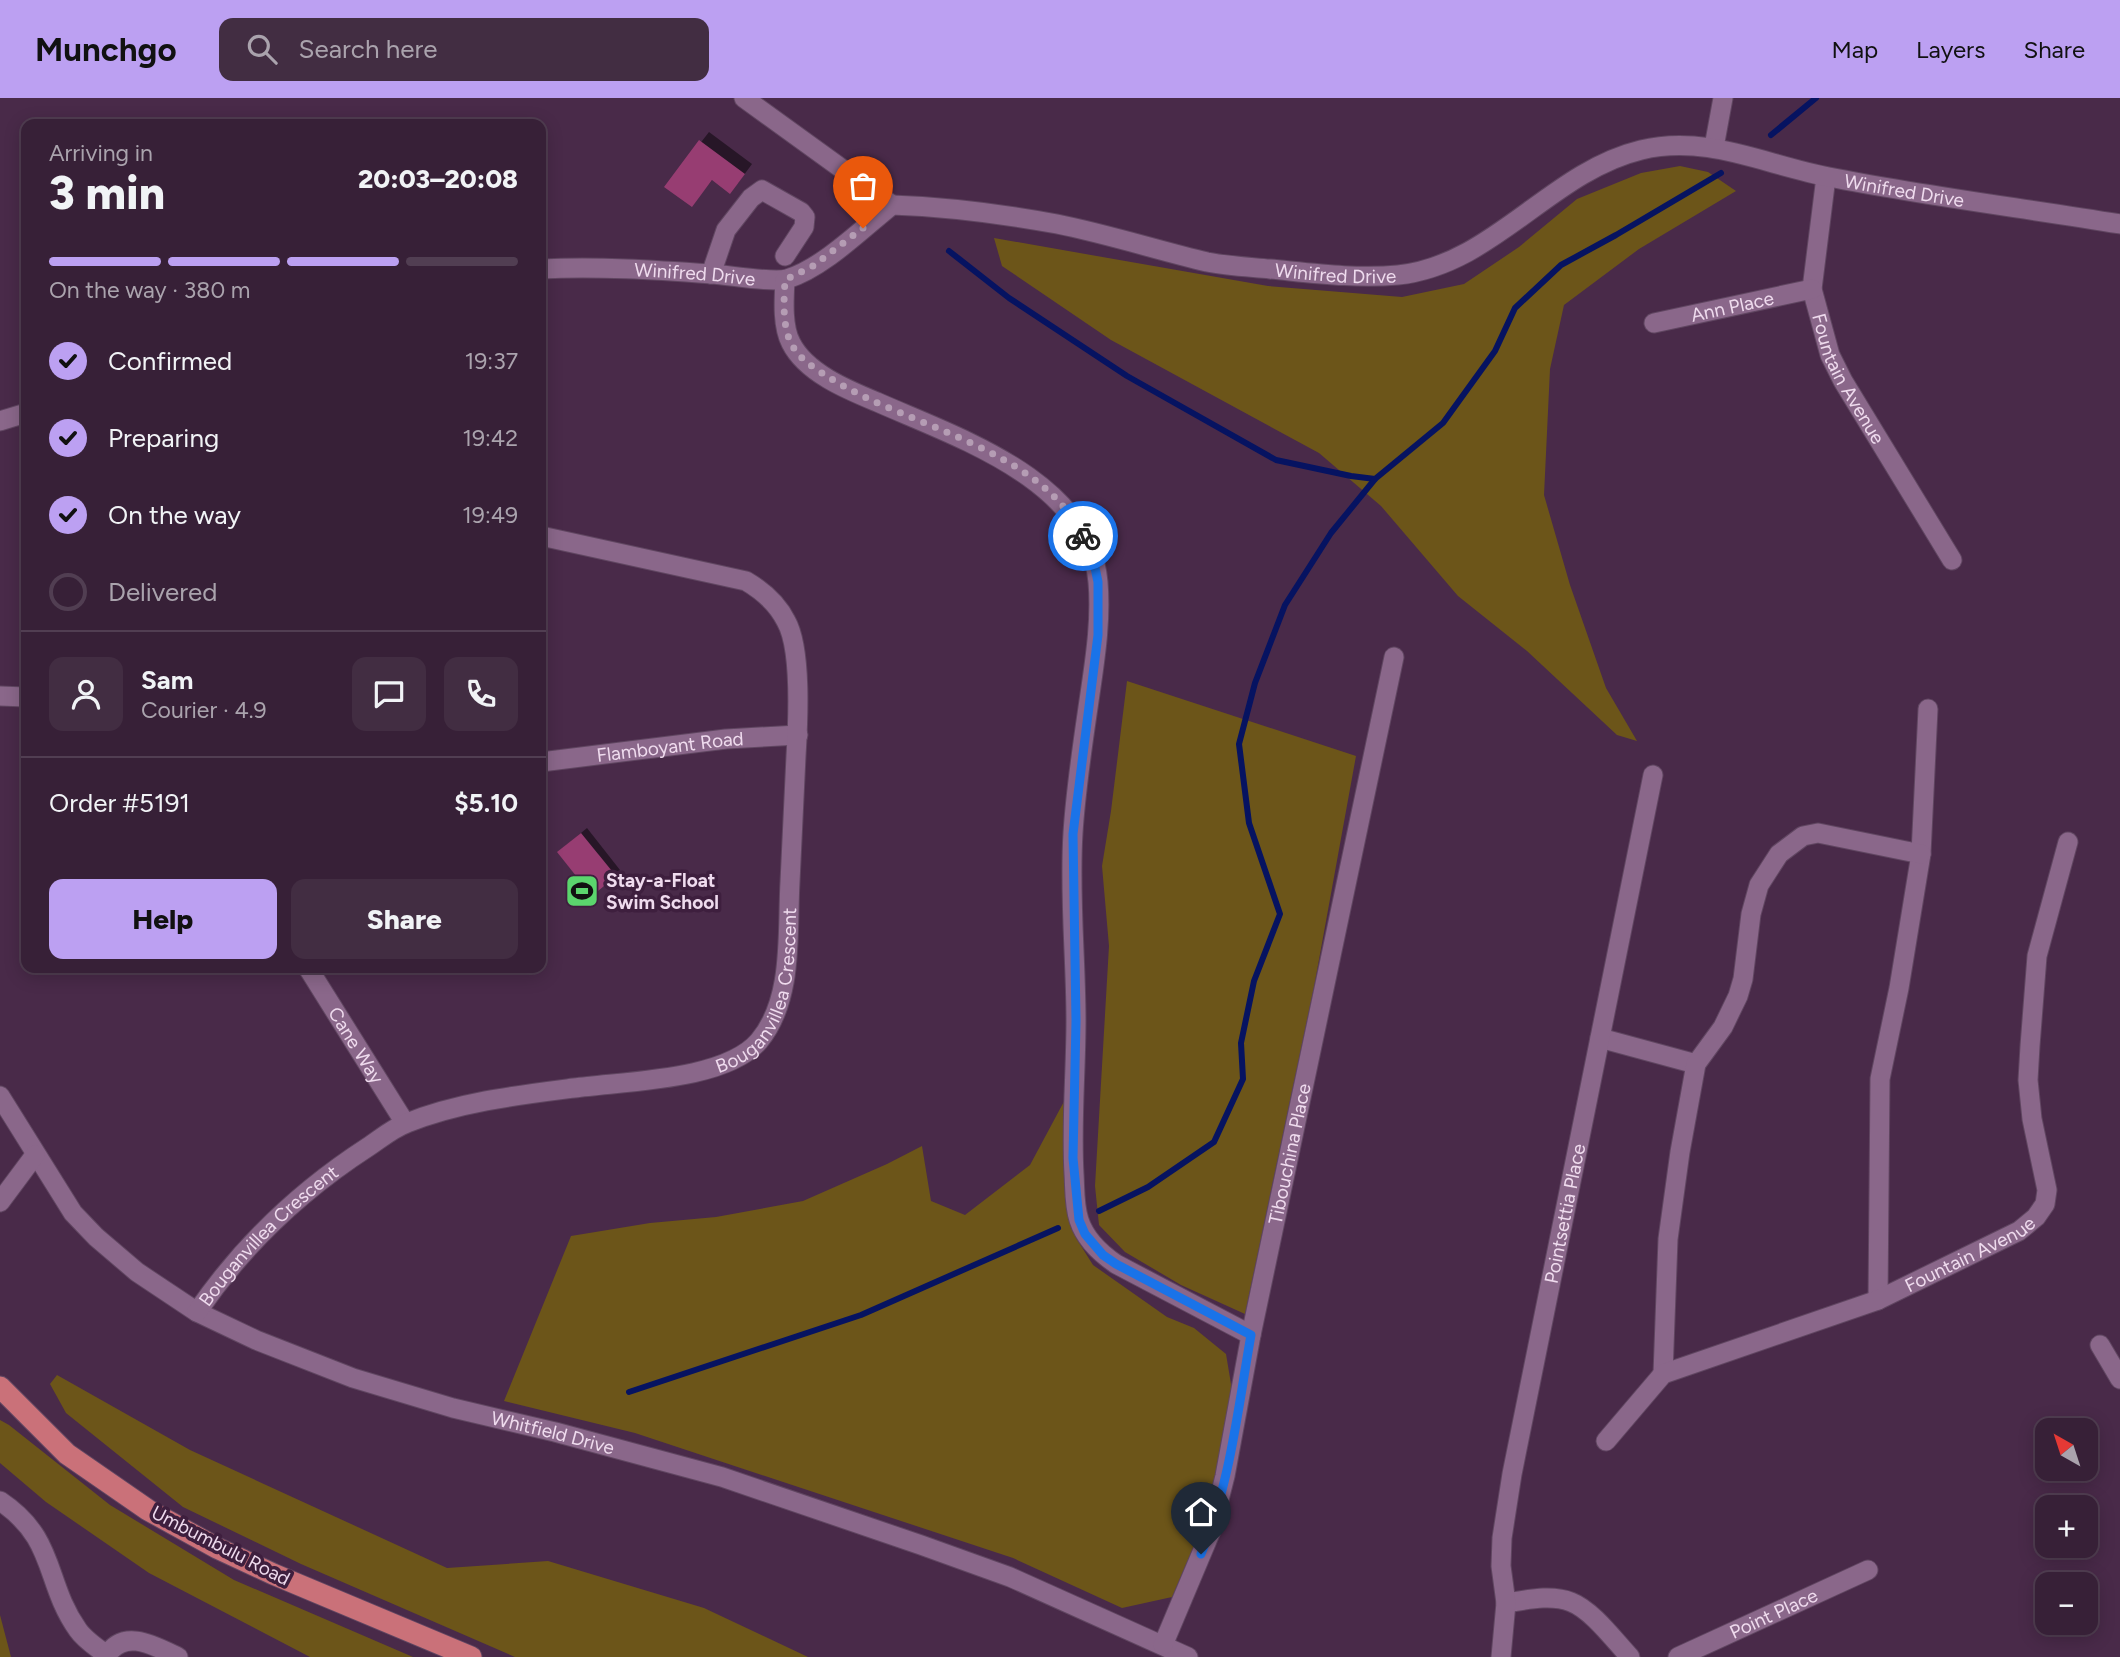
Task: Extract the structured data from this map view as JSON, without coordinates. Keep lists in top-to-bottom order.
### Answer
{
  "streets": {
    "main road": ["Umbumbulu Road"],
    "street": [
      "Winifred Drive",
      "Ann Place",
      "Fountain Avenue",
      "Flamboyant Road",
      "Bouganvillea Crescent",
      "Cane Way",
      "Tibouchina Place",
      "Pointsettia Place",
      "Whitfield Drive",
      "Point Place"
    ]
  },
  "crossings": [
    ["Winifred Drive", "Fountain Avenue"],
    ["Ann Place", "Fountain Avenue"],
    ["Flamboyant Road", "Bouganvillea Crescent"],
    ["Bouganvillea Crescent", "Cane Way"],
    ["Bouganvillea Crescent", "Whitfield Drive"],
    ["Tibouchina Place", "Whitfield Drive"]
  ],
  "places": {
    "sports": ["Stay-a-Float Swim School"]
  },
  "north": "top left",
  "page": {
    "header": "Munchgo",
    "search": "Search here",
    "nav": ["Map", "Layers", "Share"],
    "heading": ["3 min", "Arriving in", "20:03–20:08"],
    "panel": [
      "Sam",
      "Courier · 4.9",
      "Order #5191",
      "$5.10"
    ],
    "bar": "On the way · 380 m",
    "list": [
      ["Confirmed", "19:37"],
      ["Preparing", "19:42"],
      ["On the way", "19:49"],
      "Delivered"
    ],
    "buttons": ["Help", "Share"],
    "map_buttons": ["+", "−"]
  }
}
